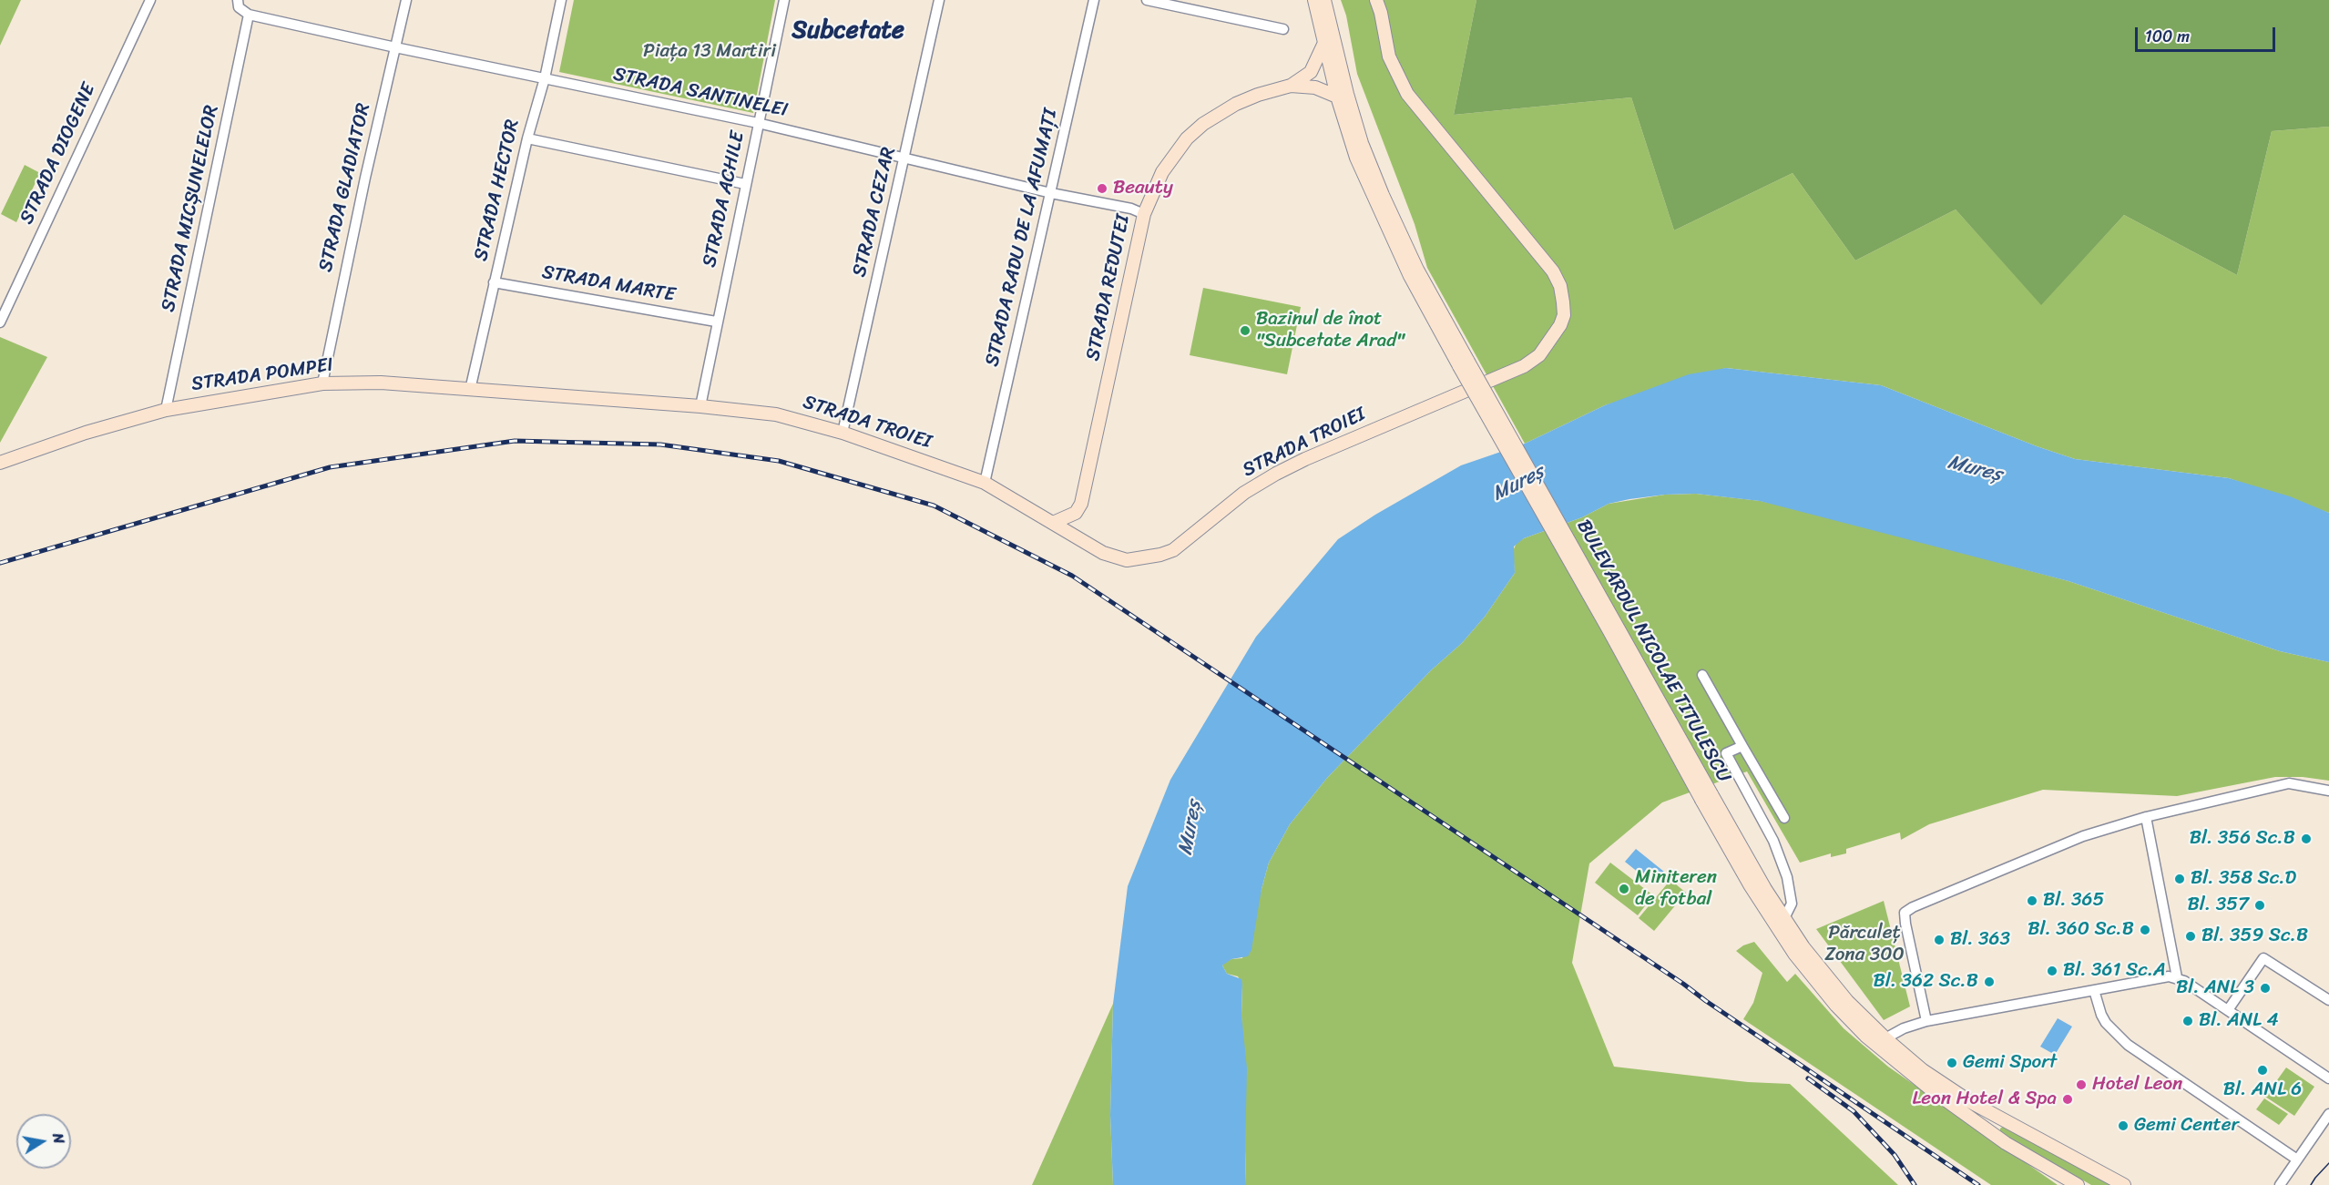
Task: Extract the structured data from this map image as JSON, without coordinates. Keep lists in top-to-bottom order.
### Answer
{
  "streets": {
    "main road": [
      "STRADA REDUTEI",
      "STRADA POMPEI",
      "STRADA TROIEI",
      "BULEVARDUL NICOLAE TITULESCU"
    ],
    "street": [
      "STRADA SANTINELEI",
      "STRADA DIOGENE",
      "STRADA GLADIATOR",
      "STRADA HECTOR",
      "STRADA ACHILE",
      "STRADA MICȘUNELELOR",
      "STRADA CEZAR",
      "STRADA RADU DE LA AFUMAȚI",
      "STRADA MARTE"
    ]
  },
  "crossings": [
    ["STRADA SANTINELEI", "STRADA GLADIATOR"],
    ["STRADA SANTINELEI", "STRADA HECTOR"],
    ["STRADA SANTINELEI", "STRADA ACHILE"],
    ["STRADA SANTINELEI", "STRADA MICȘUNELELOR"],
    ["STRADA SANTINELEI", "STRADA CEZAR"],
    ["STRADA SANTINELEI", "STRADA RADU DE LA AFUMAȚI"],
    ["STRADA SANTINELEI", "STRADA REDUTEI"],
    ["STRADA GLADIATOR", "STRADA POMPEI"],
    ["STRADA HECTOR", "STRADA MARTE"],
    ["STRADA HECTOR", "STRADA POMPEI"],
    ["STRADA ACHILE", "STRADA MARTE"],
    ["STRADA ACHILE", "STRADA TROIEI"],
    ["STRADA MICȘUNELELOR", "STRADA POMPEI"],
    ["STRADA CEZAR", "STRADA TROIEI"],
    ["STRADA RADU DE LA AFUMAȚI", "STRADA TROIEI"],
    ["STRADA REDUTEI", "STRADA TROIEI"],
    ["STRADA POMPEI", "STRADA TROIEI"]
  ],
  "districts": ["Subcetate"],
  "water": ["Mureș"],
  "parks": ["Piața 13 Martiri", "Părculeț Zona 300"],
  "places": [
    "Beauty",
    "Bazinul de înot \"Subcetate Arad\"",
    "Bl. 356 Sc.B",
    "Bl. 358 Sc.D",
    "Miniteren de fotbal",
    "Bl. 365",
    "Bl. 357",
    "Bl. 360 Sc.B",
    "Bl. 359 Sc.B",
    "Bl. 363",
    "Bl. 361 Sc.A",
    "Bl. 362 Sc.B",
    "Bl. ANL 3",
    "Bl. ANL 4",
    "Gemi Sport",
    "Bl. ANL 6",
    "Hotel Leon",
    "Leon Hotel & Spa",
    "Gemi Center"
  ],
  "scale_bar": "100 m",
  "north": "right"
}
